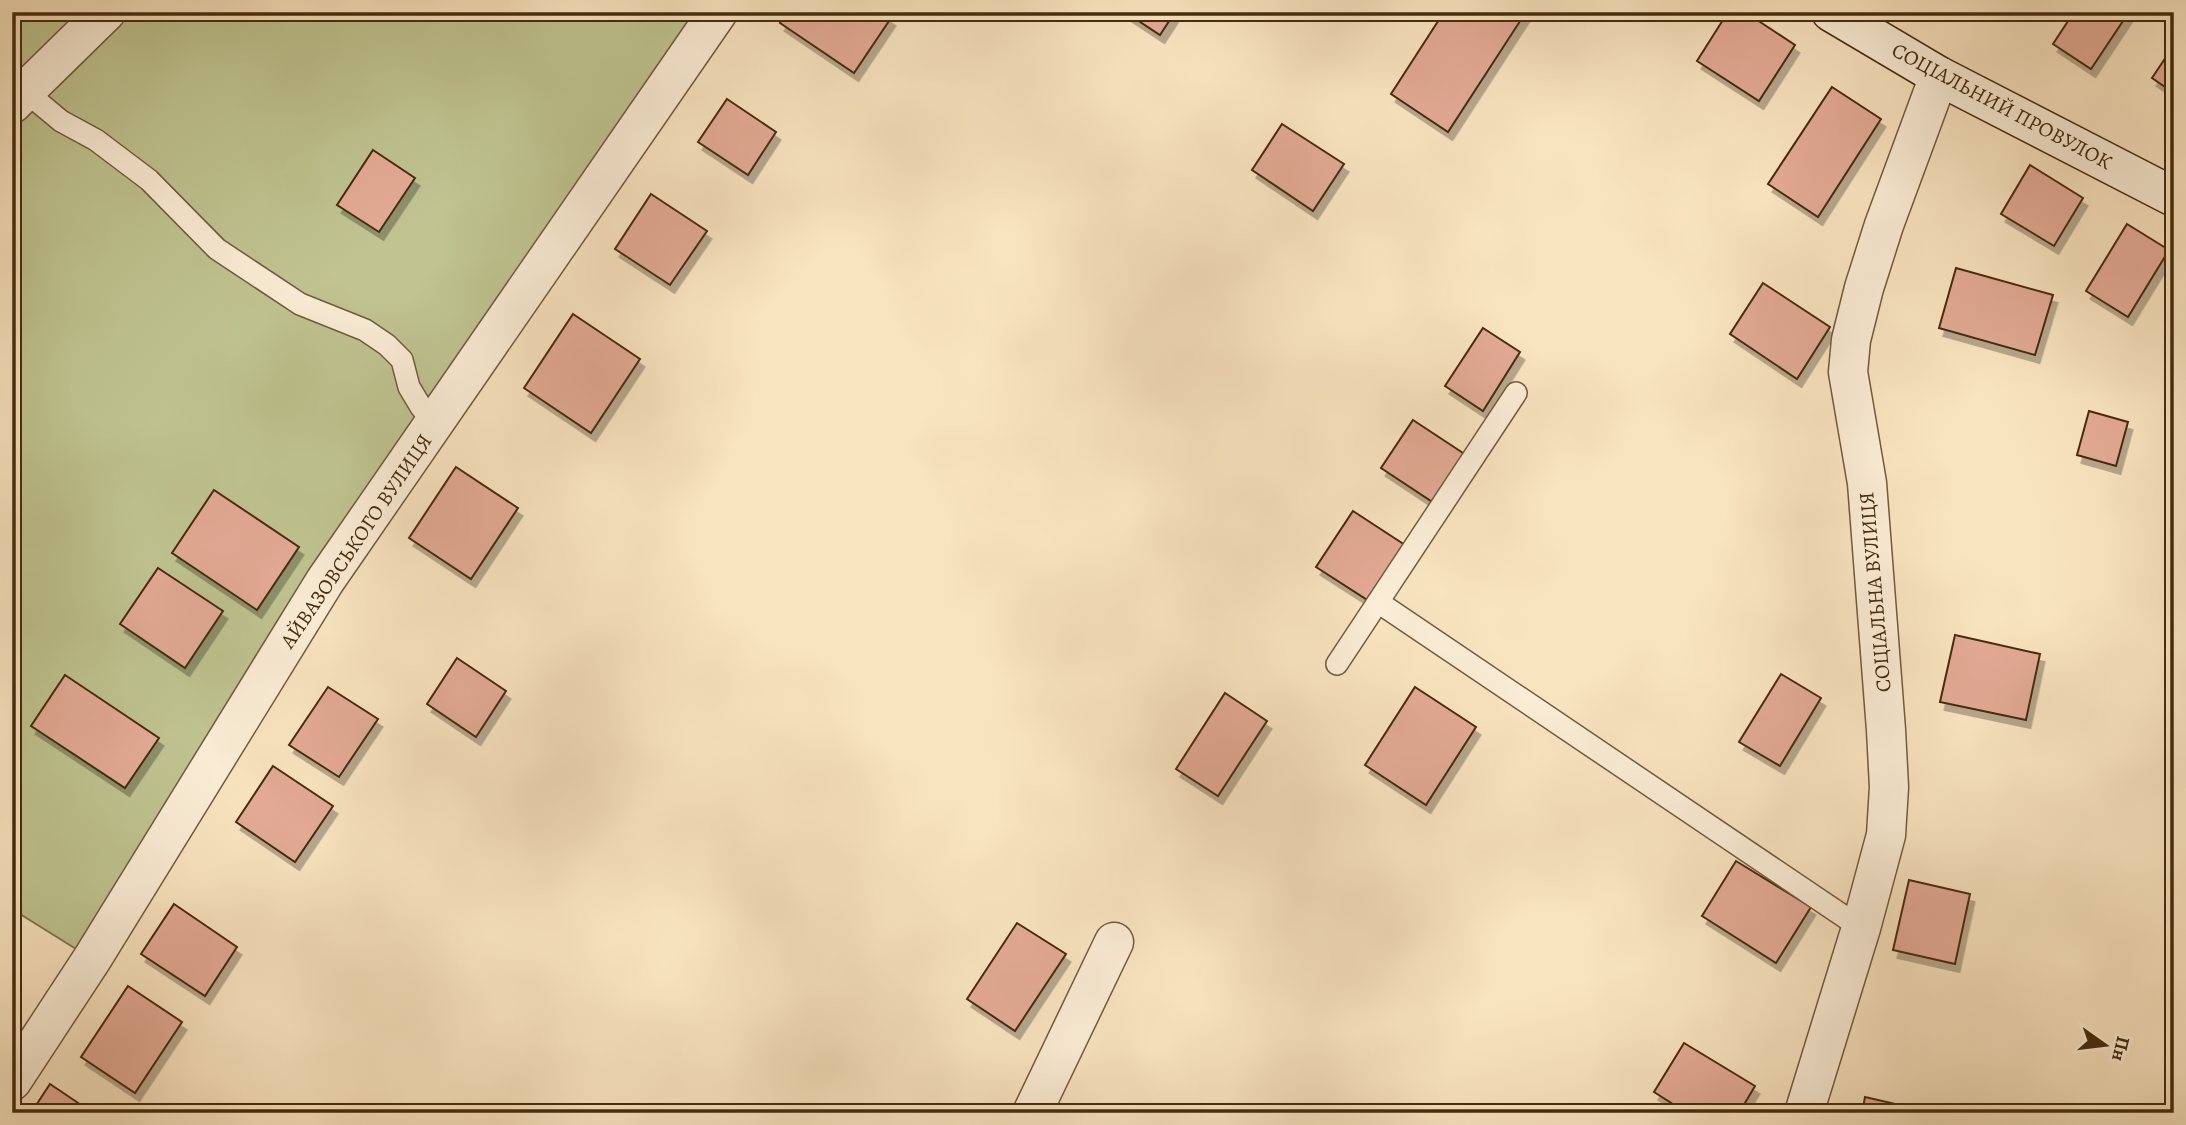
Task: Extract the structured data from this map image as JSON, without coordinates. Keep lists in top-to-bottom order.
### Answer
{
  "streets": {
    "street": ["СОЦІАЛЬНИЙ ПРОВУЛОК", "АЙВАЗОВСЬКОГО ВУЛИЦЯ", "СОЦІАЛЬНА ВУЛИЦЯ"]
  },
  "crossings": [
    ["СОЦІАЛЬНИЙ ПРОВУЛОК", "СОЦІАЛЬНА ВУЛИЦЯ"]
  ],
  "north": "right"
}
